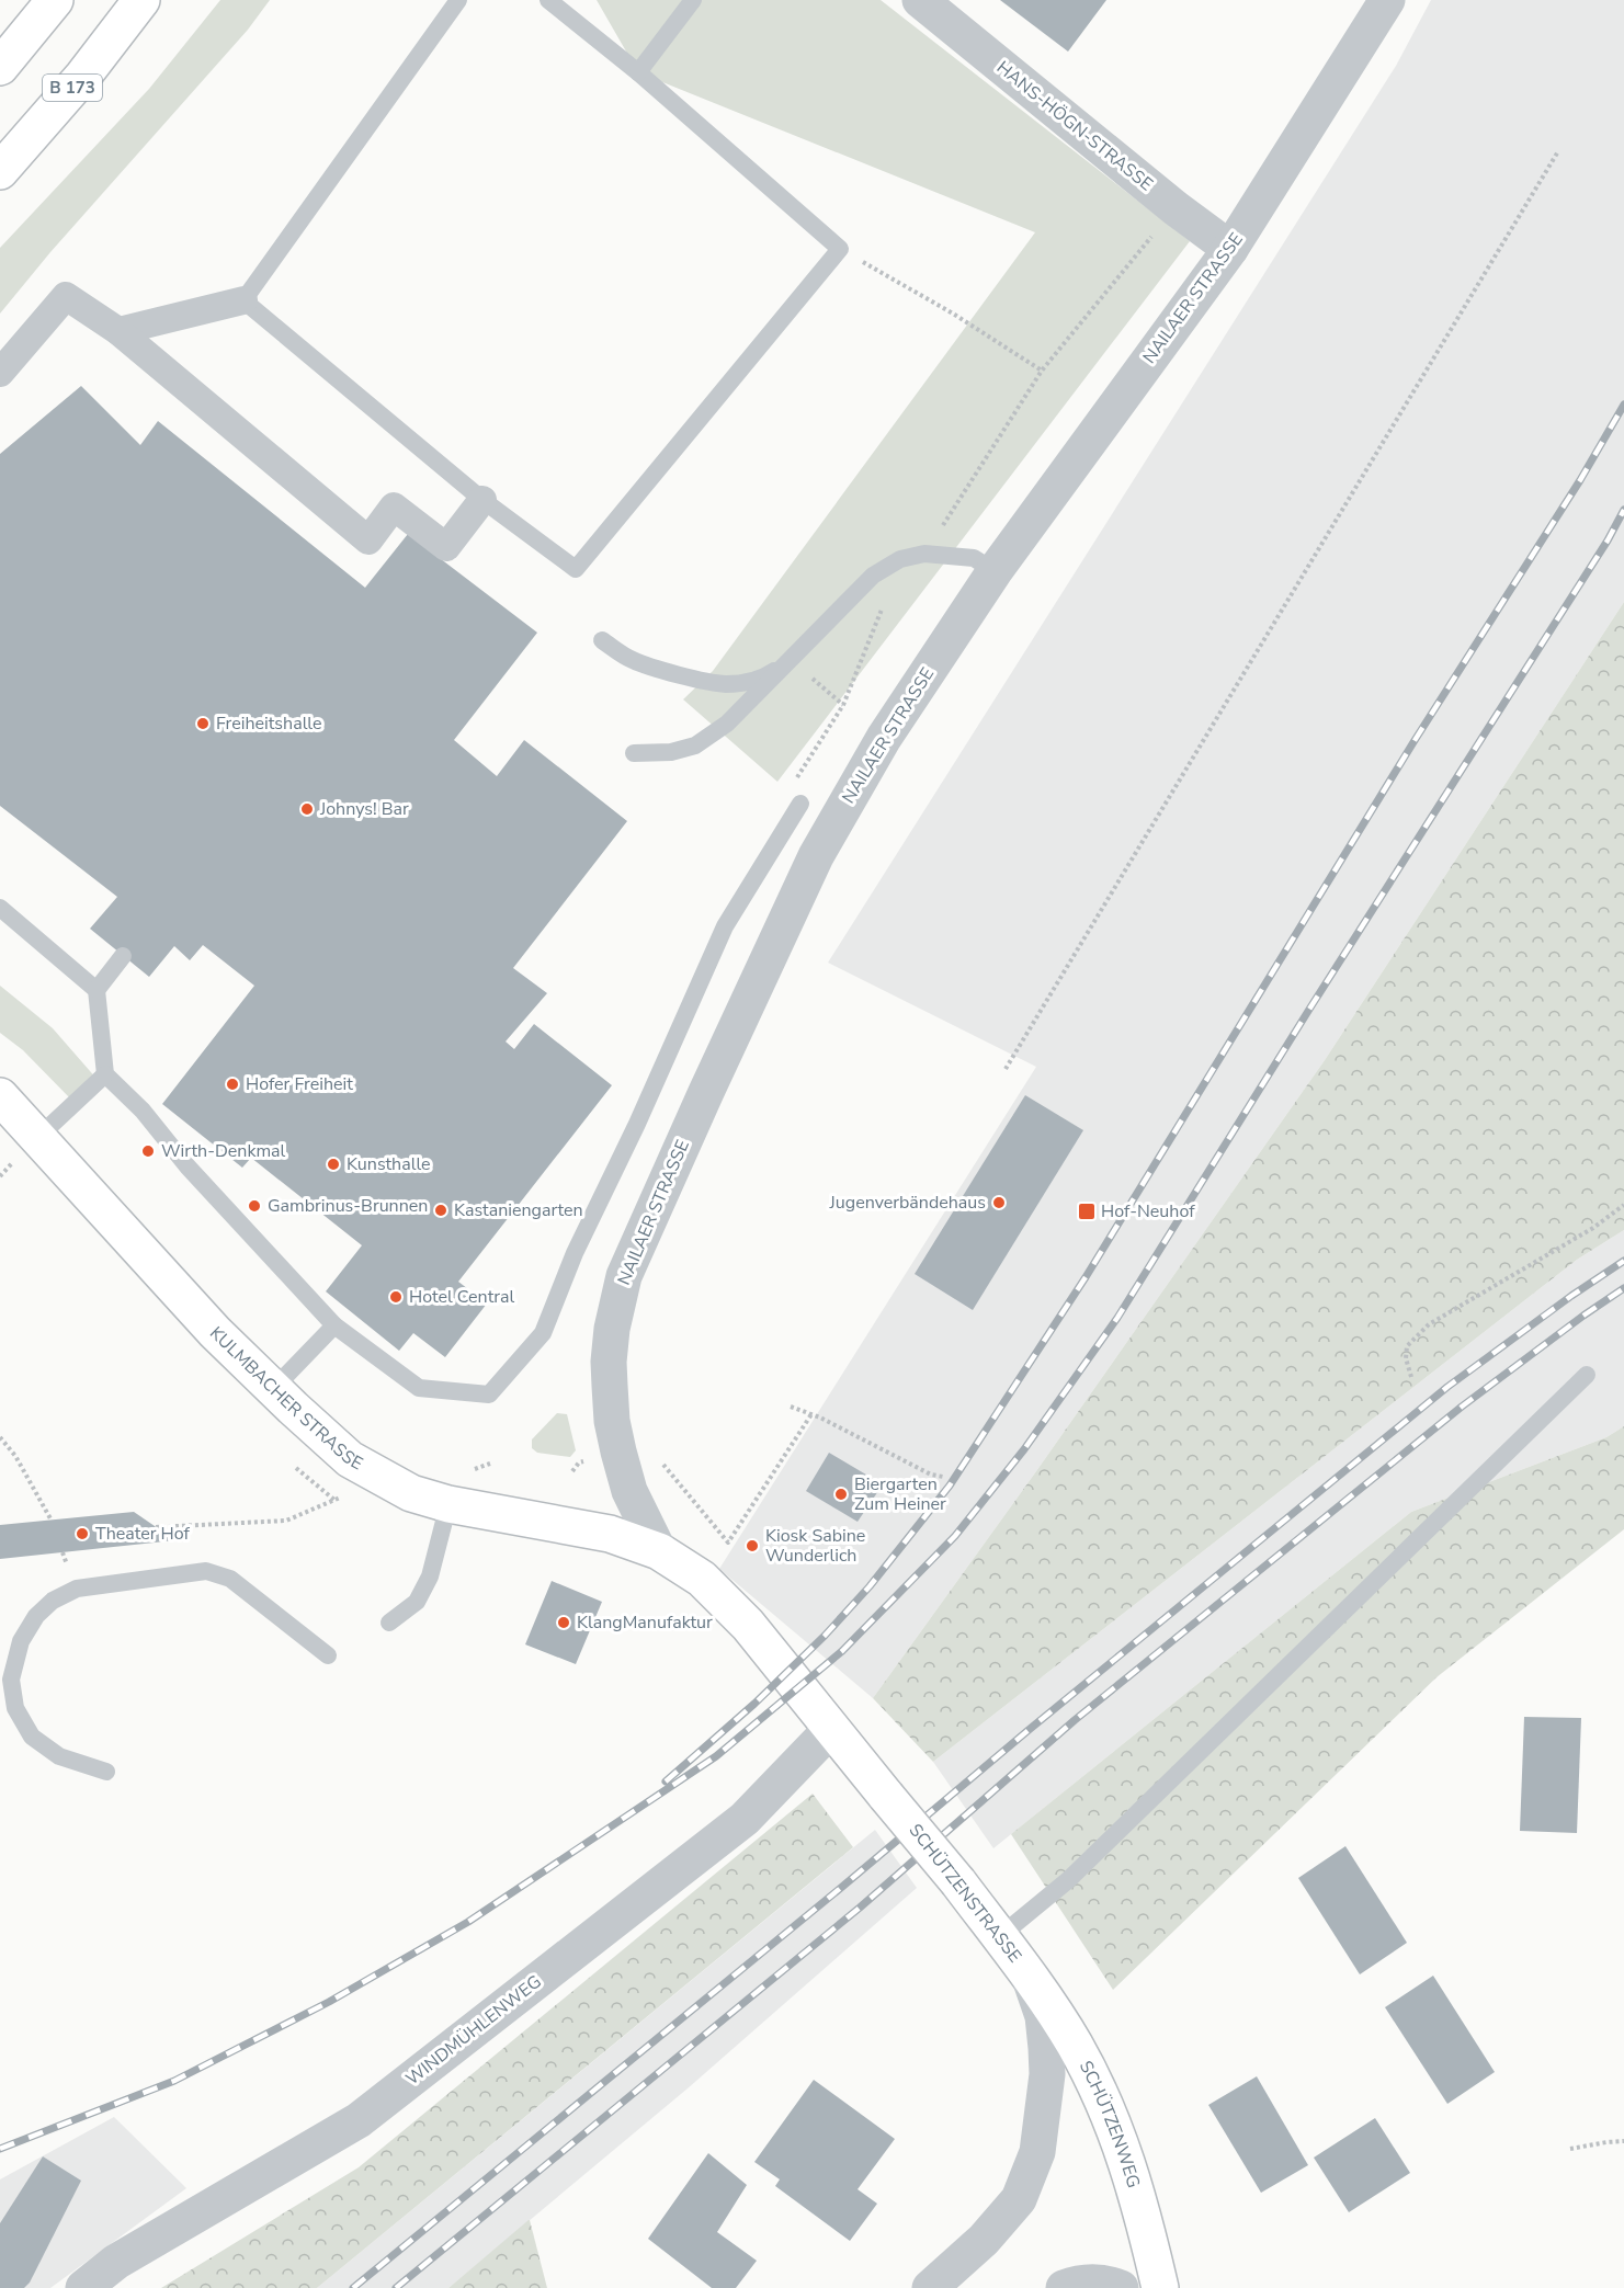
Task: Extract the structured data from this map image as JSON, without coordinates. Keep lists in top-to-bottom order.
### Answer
{
  "streets": {
    "main road": [
      "B 173",
      "KULMBACHER STRASSE",
      "SCHÜTZENSTRASSE",
      "SCHÜTZENWEG"
    ],
    "street": ["HANS-HÖGN-STRASSE", "NAILAER STRASSE", "WINDMÜHLENWEG"]
  },
  "crossings": [
    ["HANS-HÖGN-STRASSE", "NAILAER STRASSE"],
    ["NAILAER STRASSE", "KULMBACHER STRASSE"],
    ["NAILAER STRASSE", "SCHÜTZENSTRASSE"],
    ["KULMBACHER STRASSE", "SCHÜTZENSTRASSE"],
    ["SCHÜTZENSTRASSE", "WINDMÜHLENWEG"],
    ["SCHÜTZENSTRASSE", "SCHÜTZENWEG"]
  ],
  "places": {
    "other": [
      "Freiheitshalle",
      "Johnys! Bar",
      "Hofer Freiheit",
      "Wirth-Denkmal",
      "Kunsthalle",
      "Jugenverbändehaus",
      "Gambrinus-Brunnen",
      "Kastaniengarten",
      "Hotel Central",
      "Biergarten Zum Heiner",
      "Theater Hof",
      "Kiosk Sabine Wunderlich",
      "KlangManufaktur"
    ],
    "transit": ["Hof-Neuhof"]
  }
}
